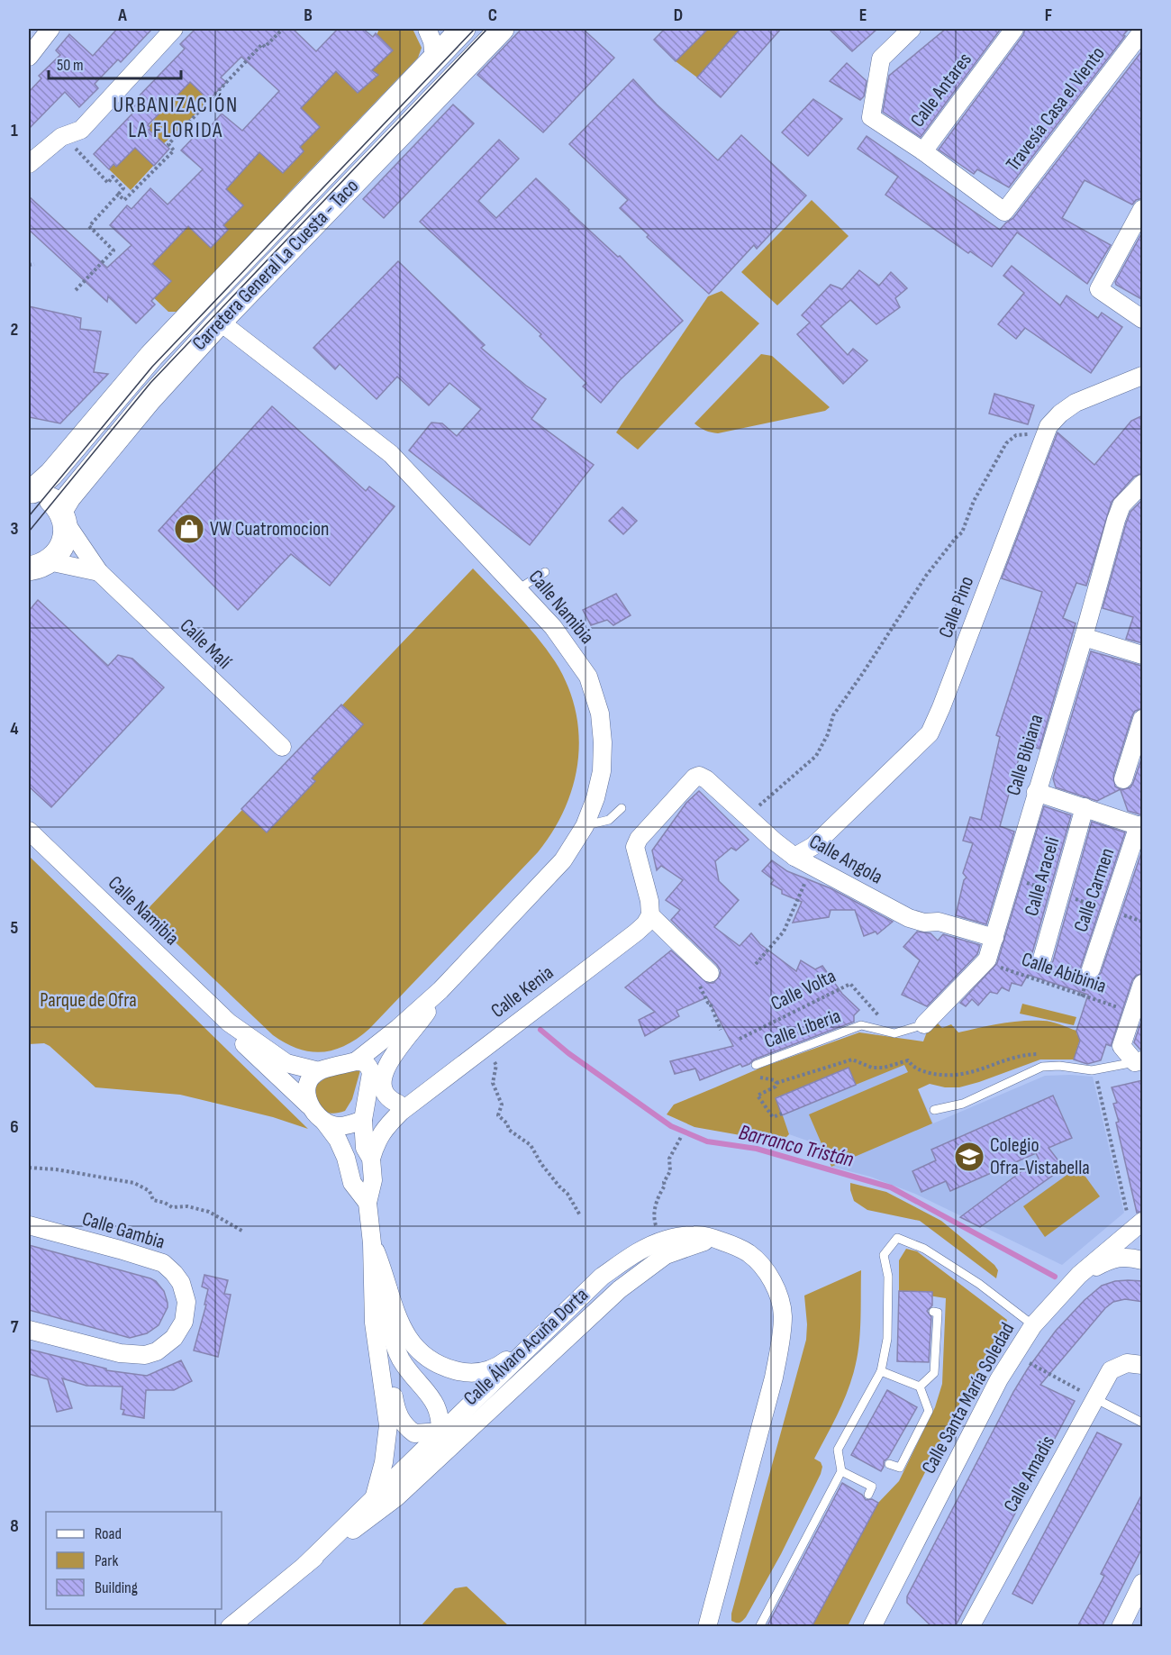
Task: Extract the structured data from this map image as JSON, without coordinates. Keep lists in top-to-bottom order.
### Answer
{
  "streets": {
    "main road": ["Carretera General La Cuesta - Taco"],
    "street": [
      "Calle Antares",
      "Travesía Casa el Viento",
      "Calle Namibia",
      "Calle Pino",
      "Calle Malí",
      "Calle Bibiana",
      "Calle Angola",
      "Calle Araceli",
      "Calle Carmen",
      "Calle Kenia",
      "Calle Gambia",
      "Calle Álvaro Acuña Dorta",
      "Calle Santa María Soledad",
      "Calle Amadis"
    ],
    "lane": ["Calle Liberia"],
    "path": ["Calle Abibinia", "Calle Volta"]
  },
  "crossings": [
    ["Calle Antares", "Travesía Casa el Viento"],
    ["Carretera General La Cuesta - Taco", "Calle Namibia"],
    ["Carretera General La Cuesta - Taco", "Calle Malí"],
    ["Calle Namibia", "Calle Kenia"],
    ["Calle Pino", "Calle Angola"],
    ["Calle Bibiana", "Calle Angola"],
    ["Calle Bibiana", "Calle Abibinia"],
    ["Calle Angola", "Calle Kenia"],
    ["Calle Volta", "Calle Liberia"]
  ],
  "districts": ["URBANIZACIÓN LA FLORIDA"],
  "water": ["Barranco Tristán"],
  "parks": ["Parque de Ofra"],
  "places": {
    "shop": ["VW Cuatromocion"],
    "school or university": ["Colegio Ofra-Vistabella"]
  },
  "legend": ["Road", "Park", "Building"],
  "scale_bar": "50 m",
  "grid": {
    "columns": [
      "A",
      "B",
      "C",
      "D",
      "E",
      "F"
    ],
    "rows": [
      "1",
      "2",
      "3",
      "4",
      "5",
      "6",
      "7",
      "8"
    ]
  }
}
